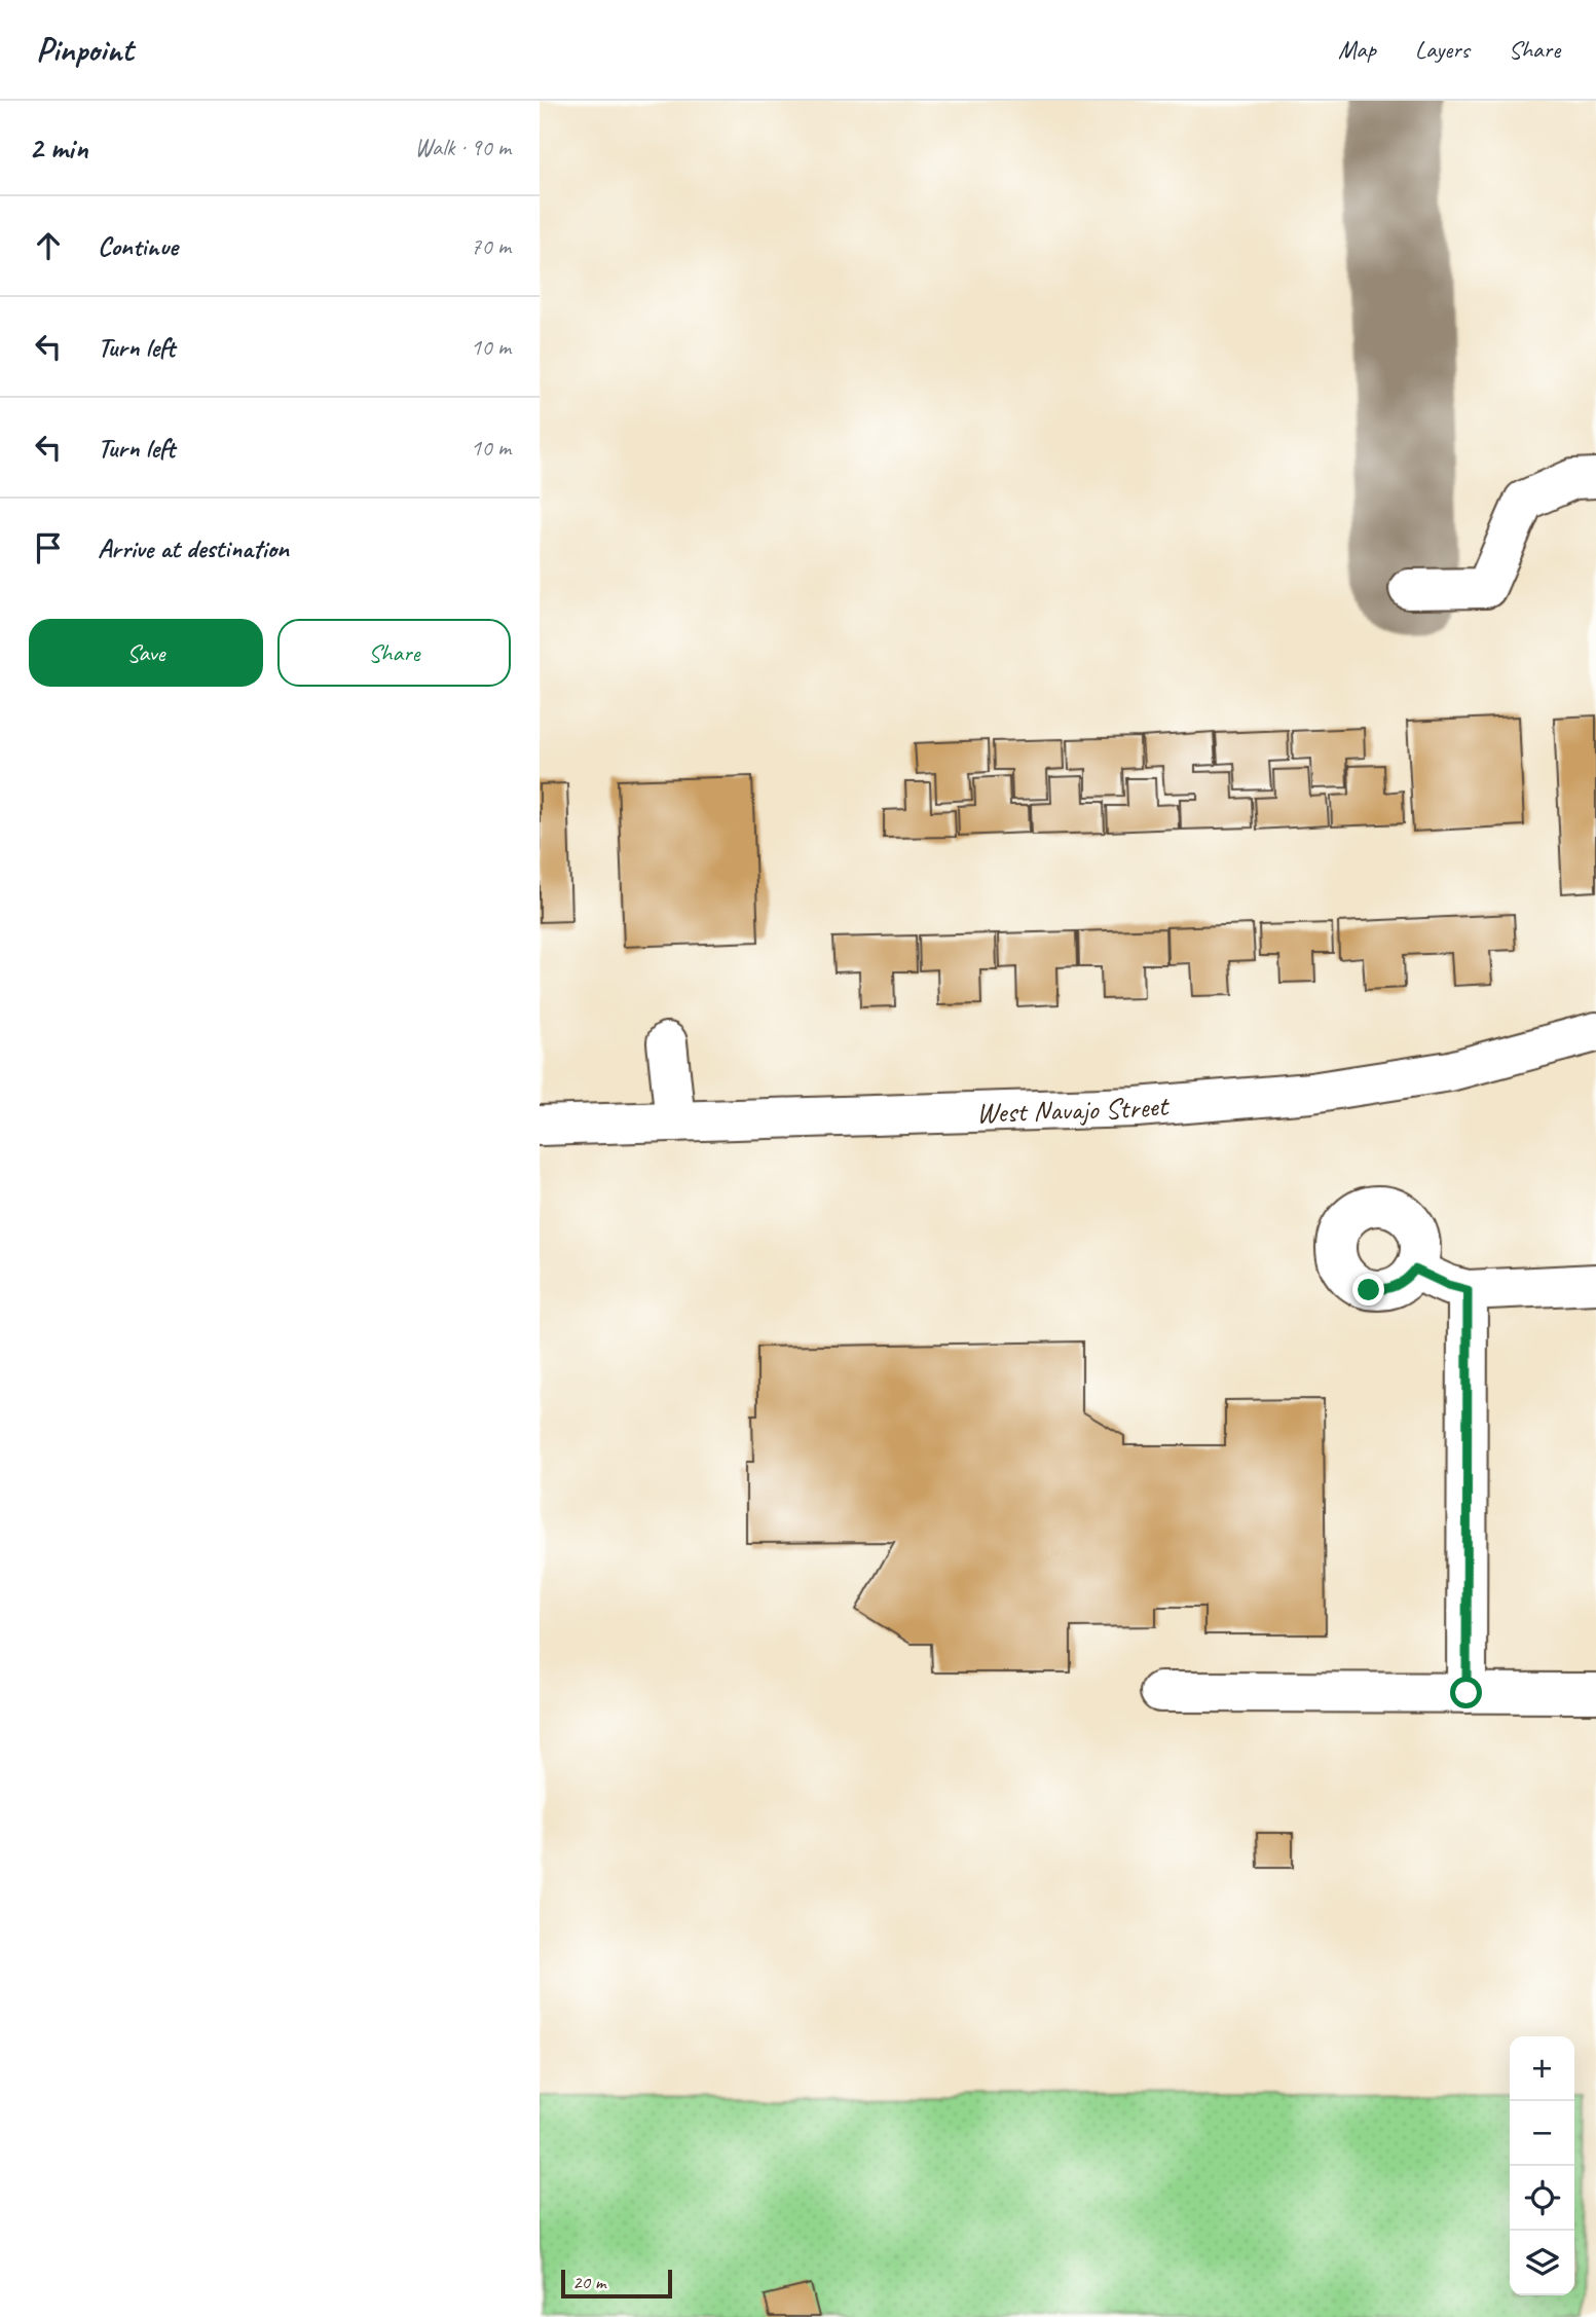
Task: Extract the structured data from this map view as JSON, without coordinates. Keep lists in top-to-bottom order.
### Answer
{
  "streets": {
    "street": ["West Navajo Street"]
  },
  "scale_bar": "20 m",
  "page": {
    "header": "Pinpoint",
    "nav": ["Map", "Layers", "Share"],
    "heading": ["2 min", "Walk · 90 m"],
    "list": [
      ["Continue", "70 m"],
      ["Turn left", "10 m"],
      ["Turn left", "10 m"],
      "Arrive at destination"
    ],
    "buttons": ["Save", "Share"],
    "map_buttons": ["+", "−"],
    "scale": "20 m"
  }
}
